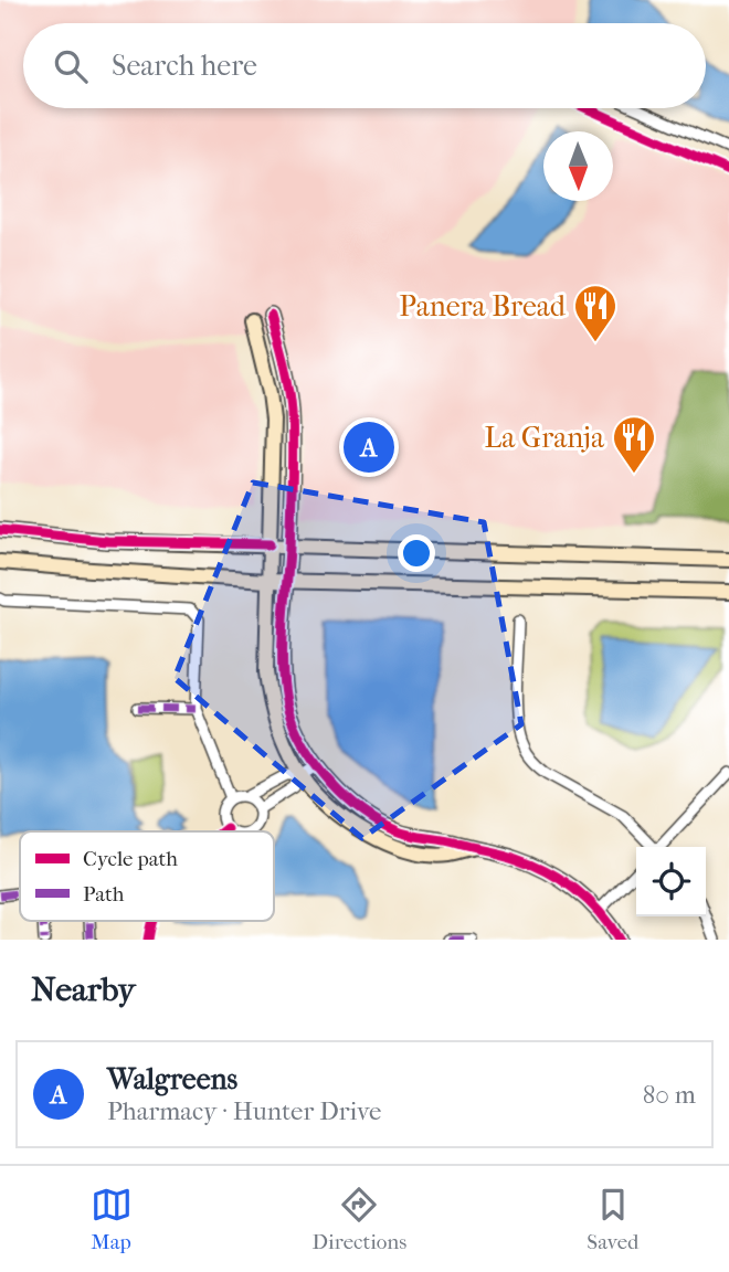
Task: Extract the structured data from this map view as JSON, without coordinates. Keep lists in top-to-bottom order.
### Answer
{
  "places": {
    "restaurant": ["Panera Bread", "La Granja"]
  },
  "legend": ["Cycle path", "Path"],
  "north": "bottom",
  "page": {
    "search": "Search here",
    "pins": "A",
    "heading": "Nearby",
    "list": [
      {
        "mark": "A",
        "name": "Walgreens",
        "note": "Pharmacy · Hunter Drive",
        "value": "80 m"
      }
    ],
    "nav": ["Map", "Directions", "Saved"]
  }
}
